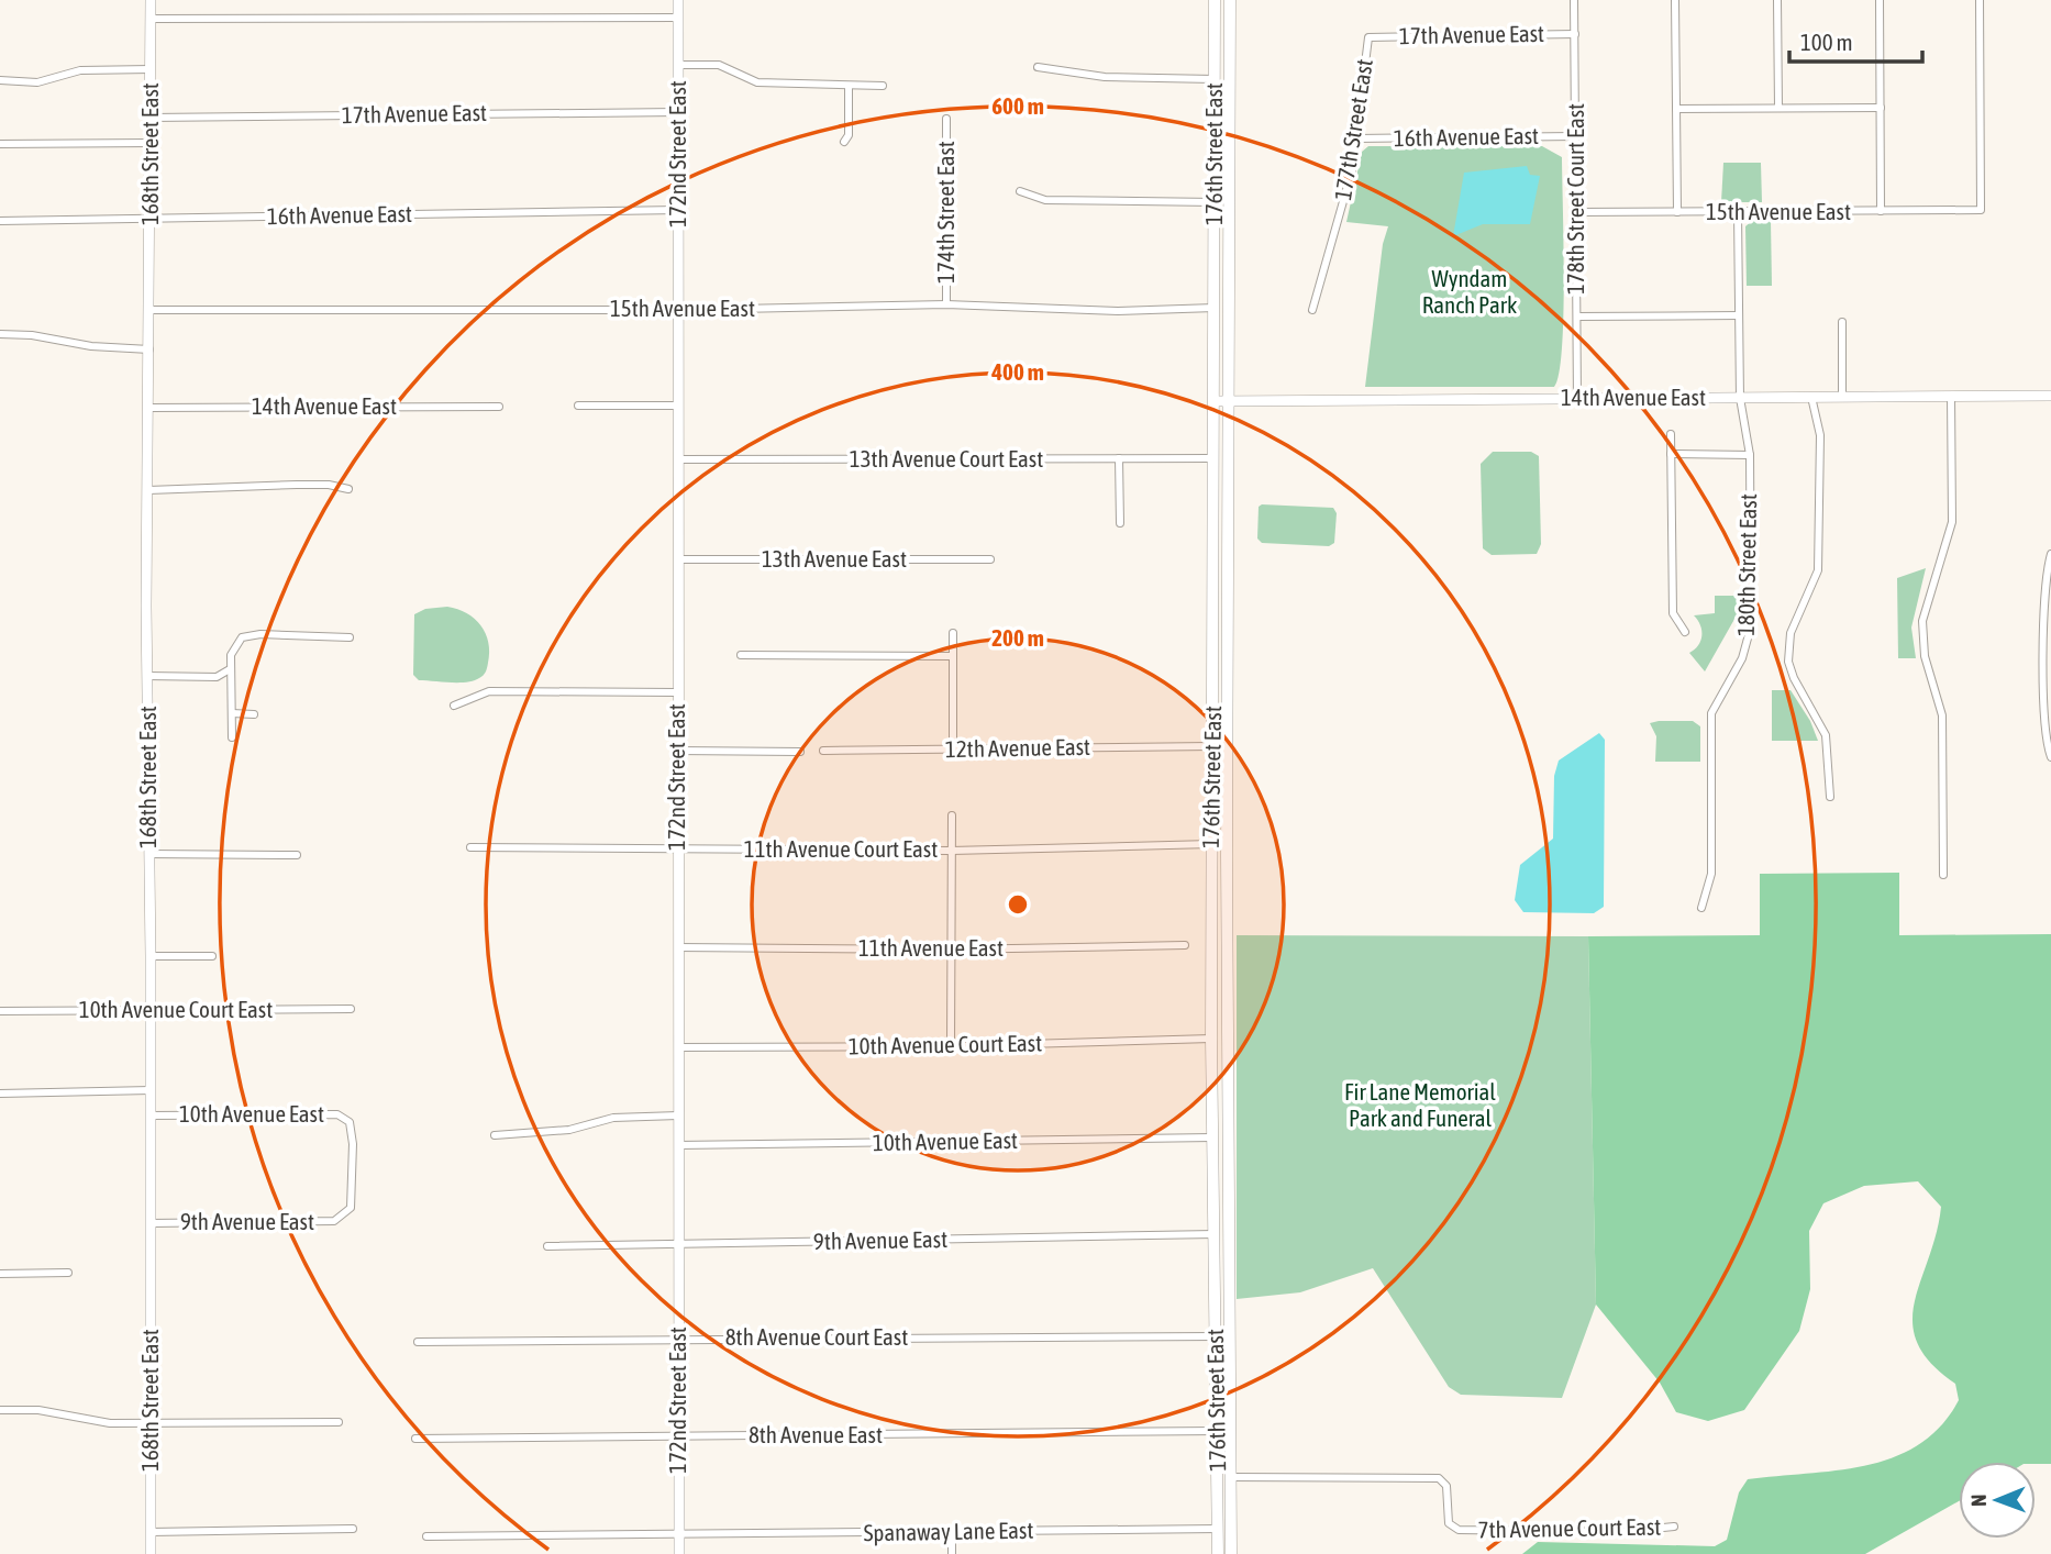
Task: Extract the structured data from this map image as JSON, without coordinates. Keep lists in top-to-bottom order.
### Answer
{
  "streets": {
    "main road": ["176th Street East"],
    "street": [
      "17th Avenue East",
      "177th Street East",
      "16th Avenue East",
      "168th Street East",
      "172nd Street East",
      "178th Street Court East",
      "174th Street East",
      "15th Avenue East",
      "14th Avenue East",
      "13th Avenue Court East",
      "13th Avenue East",
      "180th Street East",
      "12th Avenue East",
      "11th Avenue Court East",
      "11th Avenue East",
      "10th Avenue Court East",
      "10th Avenue East",
      "9th Avenue East",
      "8th Avenue Court East",
      "8th Avenue East",
      "7th Avenue Court East",
      "Spanaway Lane East"
    ]
  },
  "crossings": [
    ["17th Avenue East", "177th Street East"],
    ["17th Avenue East", "168th Street East"],
    ["17th Avenue East", "172nd Street East"],
    ["17th Avenue East", "178th Street Court East"],
    ["177th Street East", "16th Avenue East"],
    ["16th Avenue East", "168th Street East"],
    ["16th Avenue East", "172nd Street East"],
    ["16th Avenue East", "178th Street Court East"],
    ["168th Street East", "15th Avenue East"],
    ["168th Street East", "14th Avenue East"],
    ["168th Street East", "10th Avenue Court East"],
    ["168th Street East", "10th Avenue East"],
    ["168th Street East", "9th Avenue East"],
    ["172nd Street East", "15th Avenue East"],
    ["172nd Street East", "13th Avenue Court East"],
    ["172nd Street East", "13th Avenue East"],
    ["172nd Street East", "11th Avenue Court East"],
    ["172nd Street East", "11th Avenue East"],
    ["172nd Street East", "10th Avenue Court East"],
    ["172nd Street East", "10th Avenue East"],
    ["172nd Street East", "9th Avenue East"],
    ["172nd Street East", "8th Avenue Court East"],
    ["172nd Street East", "8th Avenue East"],
    ["172nd Street East", "Spanaway Lane East"],
    ["176th Street East", "15th Avenue East"],
    ["176th Street East", "14th Avenue East"],
    ["176th Street East", "13th Avenue Court East"],
    ["176th Street East", "12th Avenue East"],
    ["176th Street East", "11th Avenue Court East"],
    ["176th Street East", "10th Avenue Court East"],
    ["176th Street East", "10th Avenue East"],
    ["176th Street East", "9th Avenue East"],
    ["176th Street East", "8th Avenue Court East"],
    ["176th Street East", "8th Avenue East"],
    ["176th Street East", "7th Avenue Court East"],
    ["176th Street East", "Spanaway Lane East"],
    ["178th Street Court East", "15th Avenue East"],
    ["178th Street Court East", "14th Avenue East"],
    ["174th Street East", "15th Avenue East"],
    ["15th Avenue East", "180th Street East"],
    ["14th Avenue East", "180th Street East"],
    ["10th Avenue East", "9th Avenue East"]
  ],
  "parks": ["Wyndam Ranch Park", "Fir Lane Memorial Park and Funeral"],
  "scale_bar": "100 m",
  "north": "left",
  "rings": ["600 m", "400 m", "200 m"]
}
